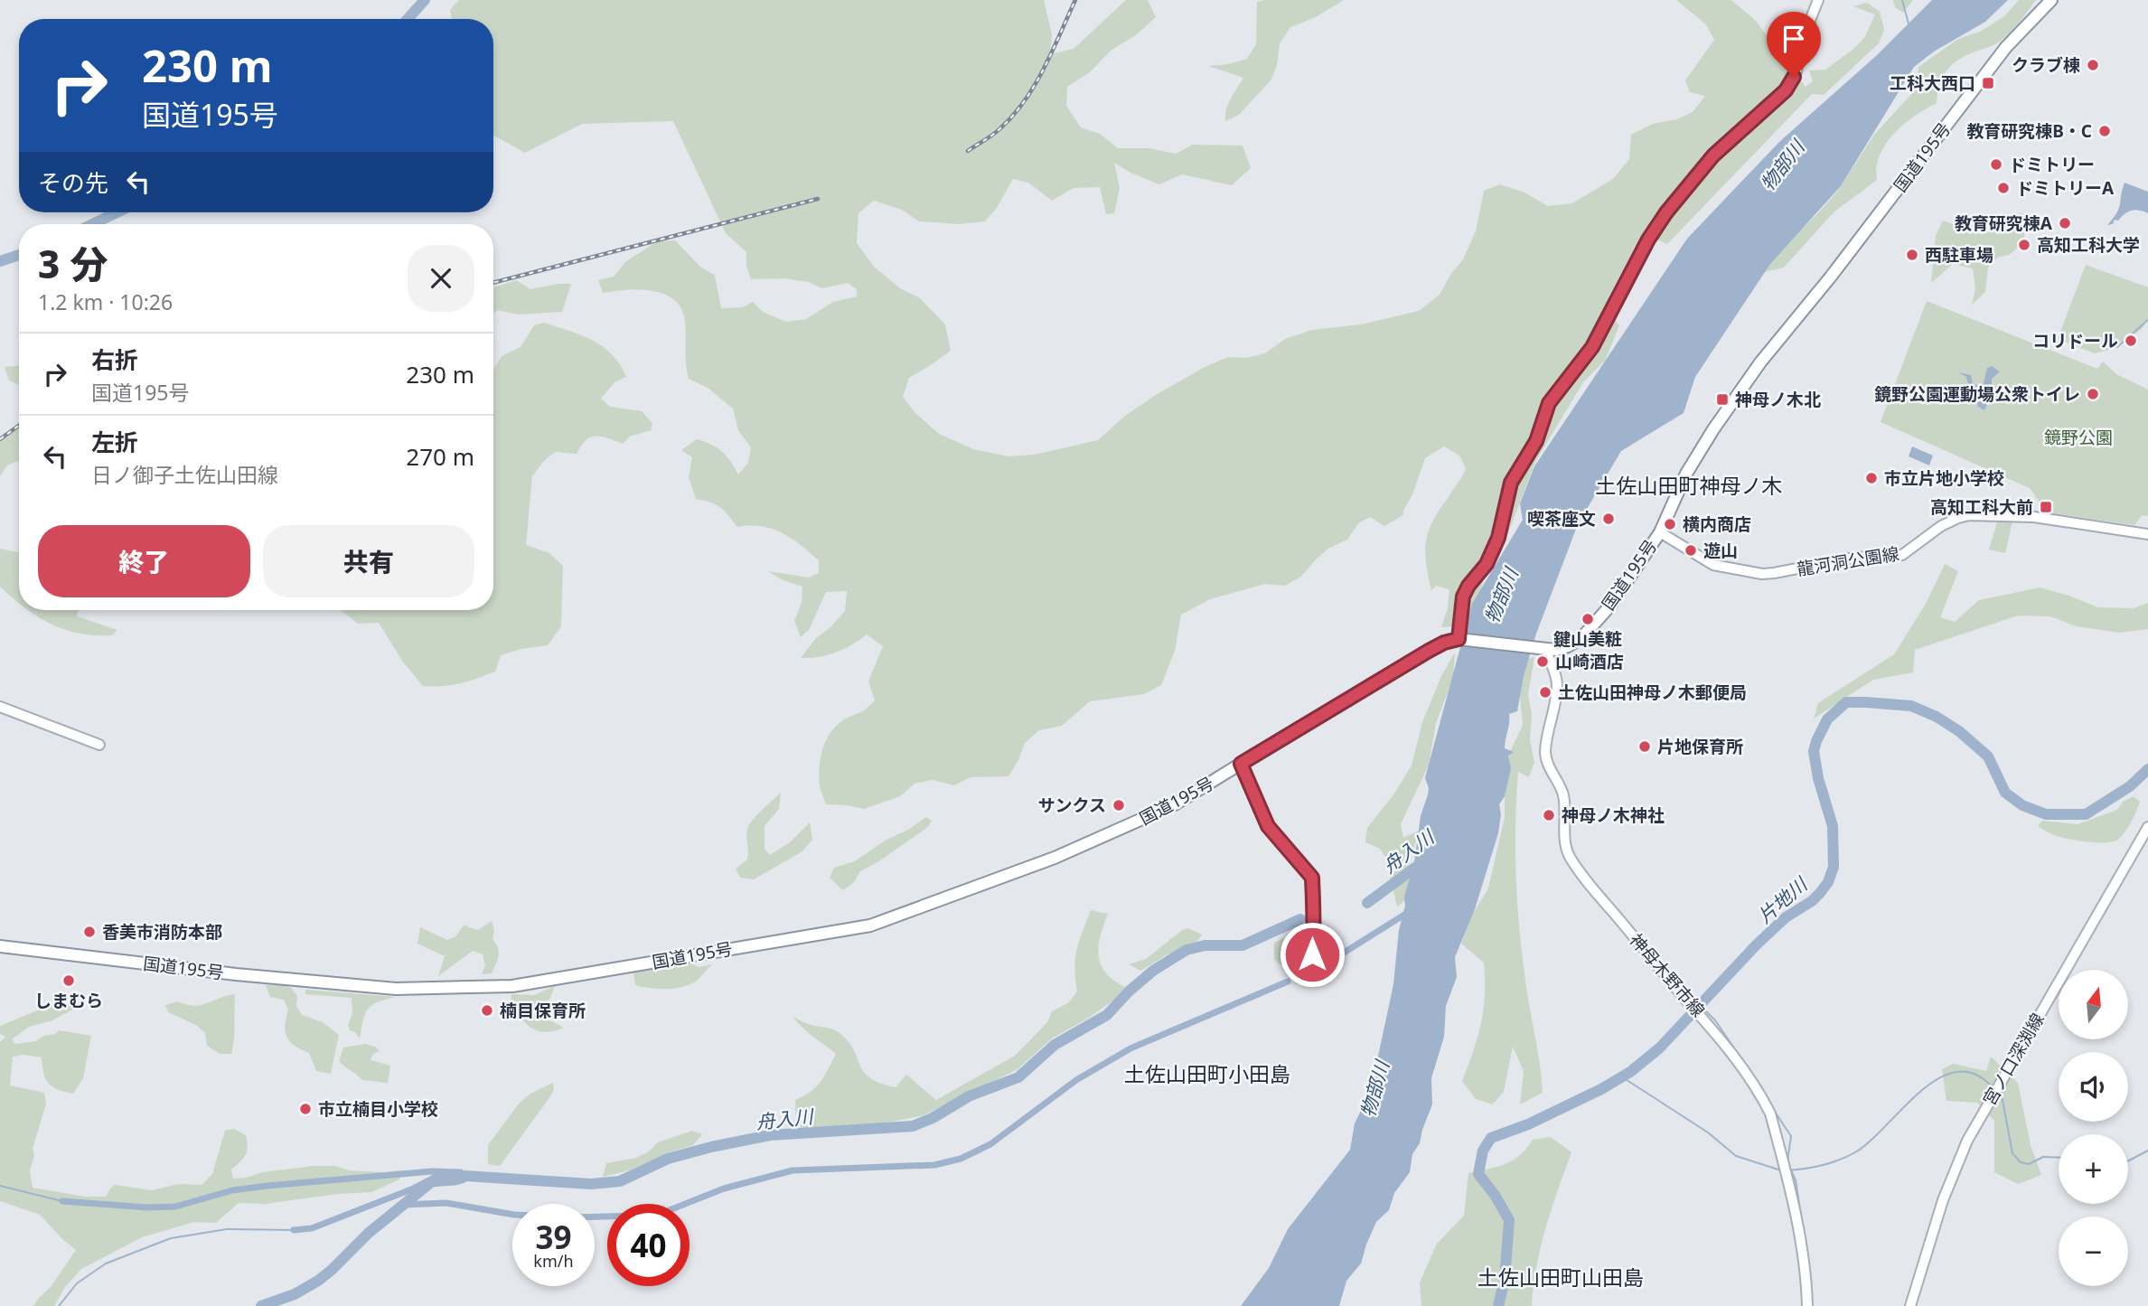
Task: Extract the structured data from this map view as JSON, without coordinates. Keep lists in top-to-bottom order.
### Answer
{
  "streets": {
    "highway": ["国道195号"],
    "main road": ["龍河洞公園線", "神母木野市線", "宮ノ口深渕線"]
  },
  "crossings": [
    ["国道195号", "龍河洞公園線"],
    ["国道195号", "神母木野市線"]
  ],
  "districts": ["土佐山田町神母ノ木", "土佐山田町小田島", "土佐山田町山田島"],
  "water": ["物部川", "舟入川", "片地川"],
  "parks": ["鏡野公園"],
  "places": {
    "other": [
      "クラブ棟",
      "教育研究棟B・C",
      "ドミトリー",
      "ドミトリーA",
      "教育研究棟A",
      "高知工科大学",
      "西駐車場",
      "コリドール",
      "鏡野公園運動場公衆トイレ",
      "市立片地小学校",
      "喫茶座文",
      "横内商店",
      "遊山",
      "鍵山美粧",
      "山崎酒店",
      "土佐山田神母ノ木郵便局",
      "片地保育所",
      "サンクス",
      "神母ノ木神社",
      "香美市消防本部",
      "しまむら",
      "楠目保育所",
      "市立楠目小学校"
    ],
    "transit": ["工科大西口", "神母ノ木北", "高知工科大前"]
  },
  "north": "top",
  "page": {
    "turn": ["230 m", "国道195号"],
    "then": "その先",
    "heading": ["3 分", "1.2 km · 10:26"],
    "list": [
      {
        "name": "右折",
        "note": "国道195号",
        "value": "230 m"
      },
      {
        "name": "左折",
        "note": "日ノ御子土佐山田線",
        "value": "270 m"
      }
    ],
    "buttons": ["終了", "共有"],
    "map_buttons": ["+", "−"],
    "speed": "39 km/h",
    "limit": "40"
  }
}
